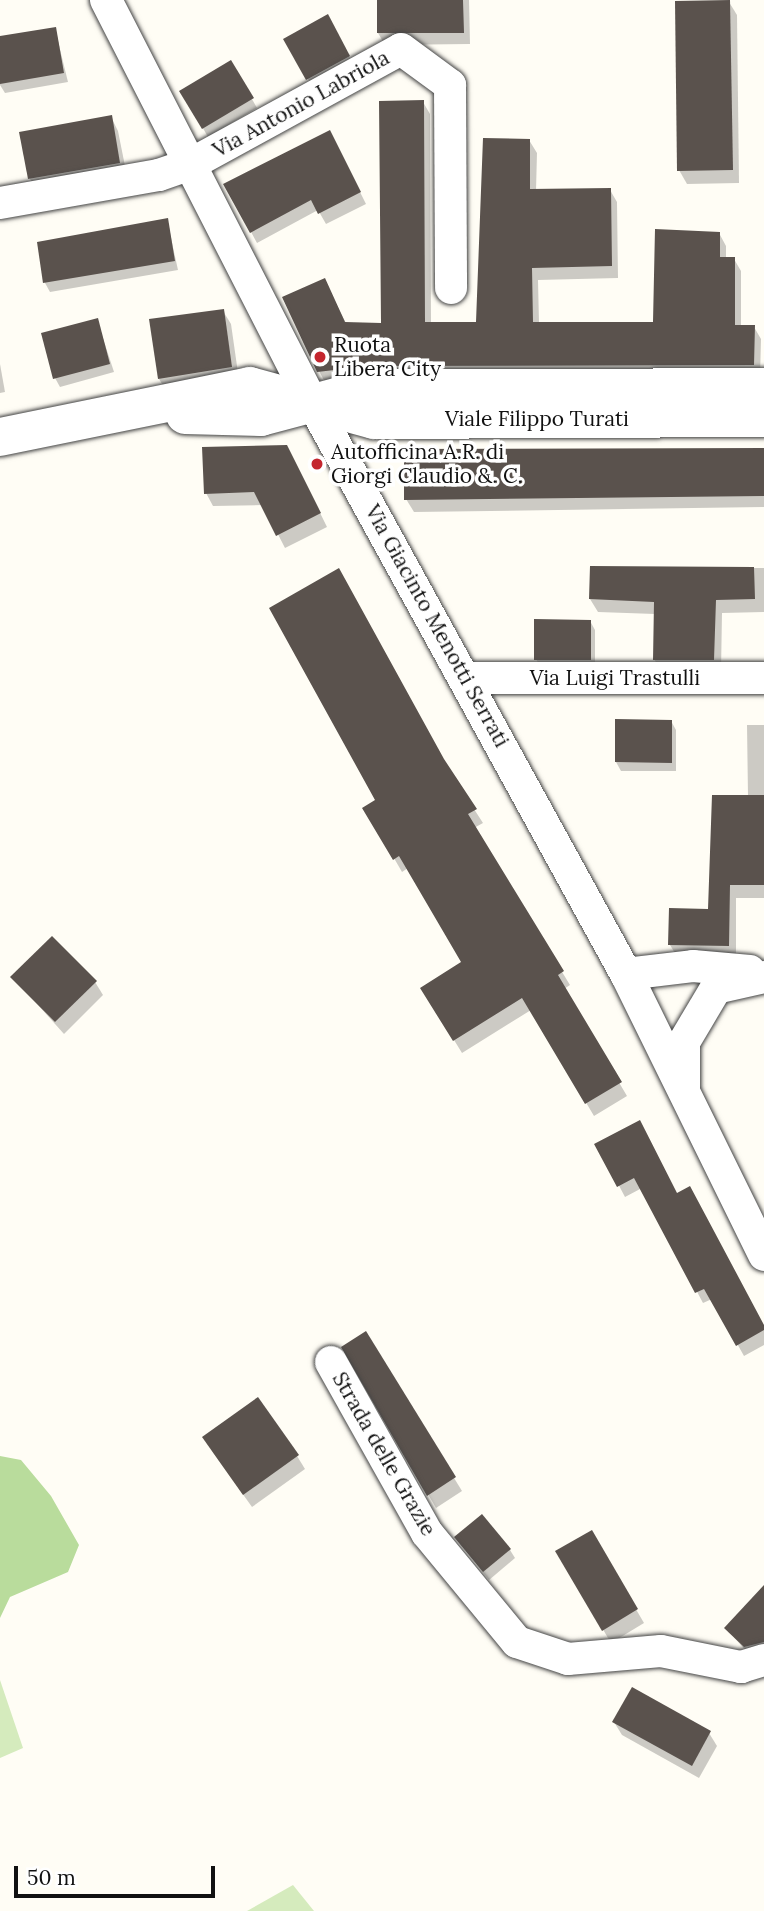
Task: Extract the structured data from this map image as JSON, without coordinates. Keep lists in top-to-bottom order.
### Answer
{
  "streets": {
    "street": [
      "Via Antonio Labriola",
      "Viale Filippo Turati",
      "Via Giacinto Menotti Serrati",
      "Via Luigi Trastulli",
      "Strada delle Grazie"
    ]
  },
  "crossings": [
    ["Via Antonio Labriola", "Via Giacinto Menotti Serrati"],
    ["Viale Filippo Turati", "Via Giacinto Menotti Serrati"],
    ["Via Giacinto Menotti Serrati", "Via Luigi Trastulli"]
  ],
  "places": ["Ruota Libera City", "Autofficina A.R. di Giorgi Claudio &. C."],
  "scale_bar": "50 m"
}
